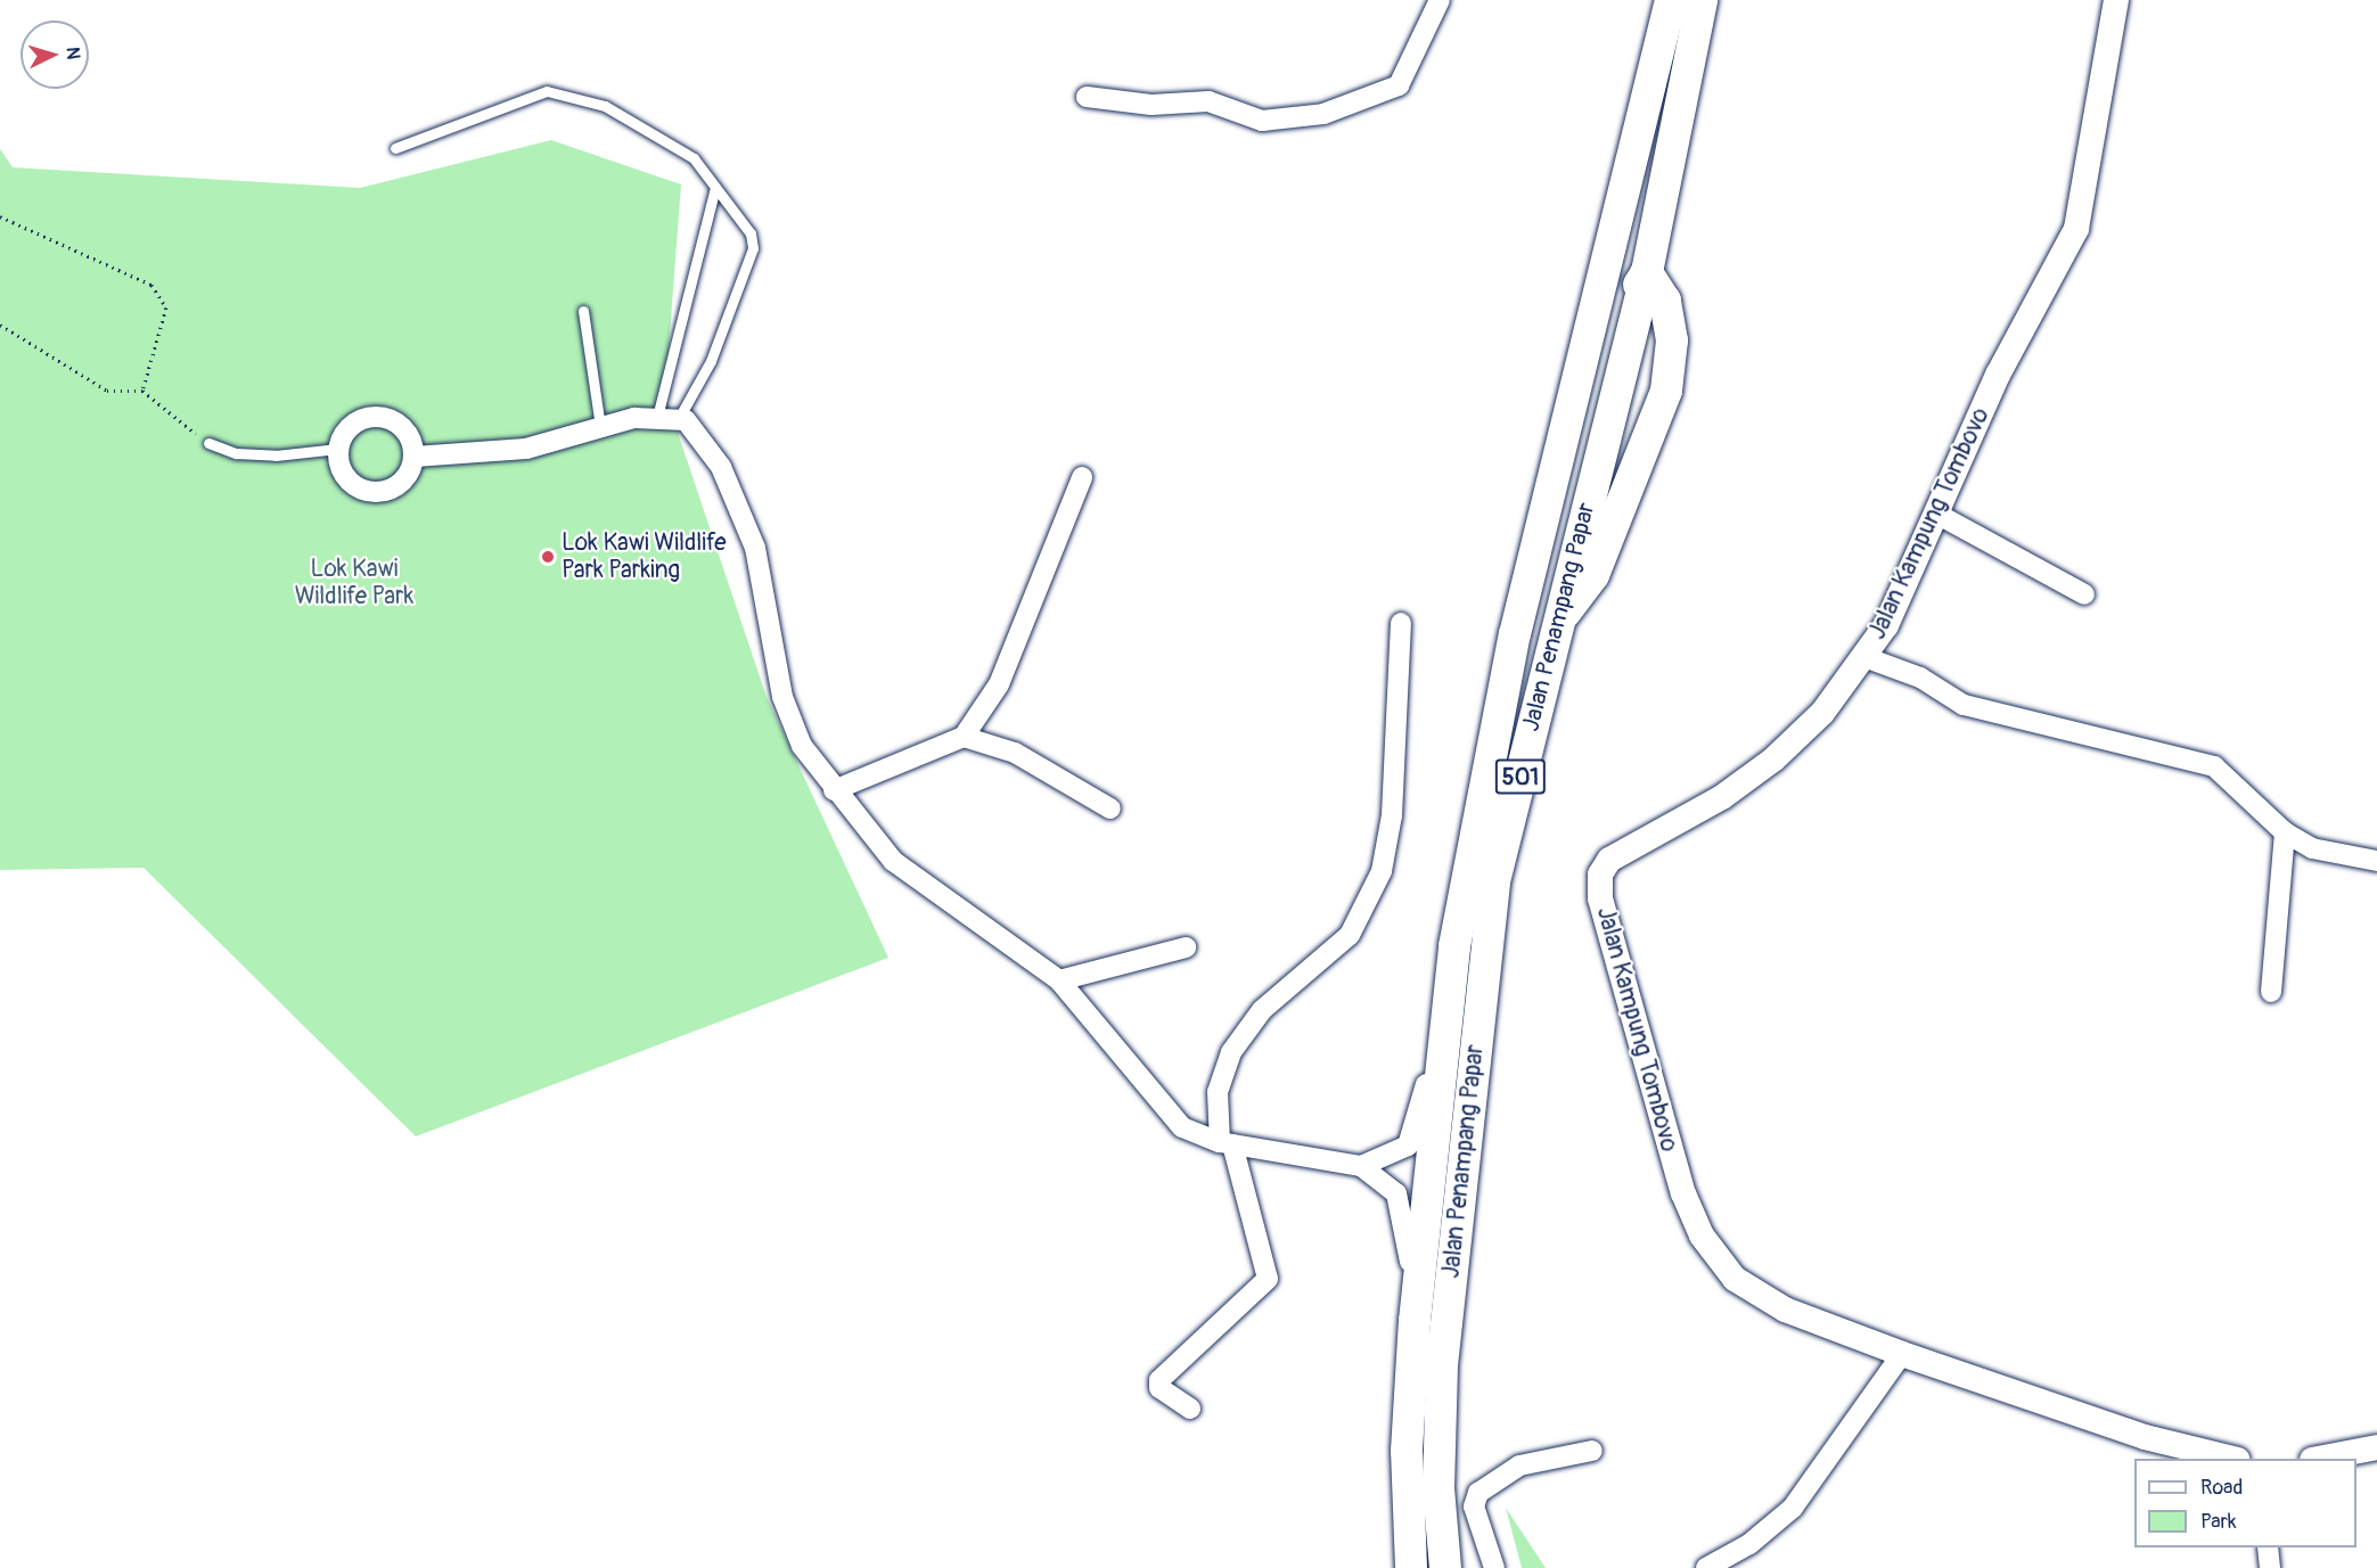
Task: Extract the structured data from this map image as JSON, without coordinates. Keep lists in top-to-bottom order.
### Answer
{
  "streets": {
    "main road": ["Jalan Penampang Papar", "501"],
    "street": ["Jalan Kampung Tombovo"]
  },
  "parks": ["Lok Kawi Wildlife Park"],
  "places": ["Lok Kawi Wildlife Park Parking"],
  "legend": ["Road", "Park"],
  "north": "right"
}
